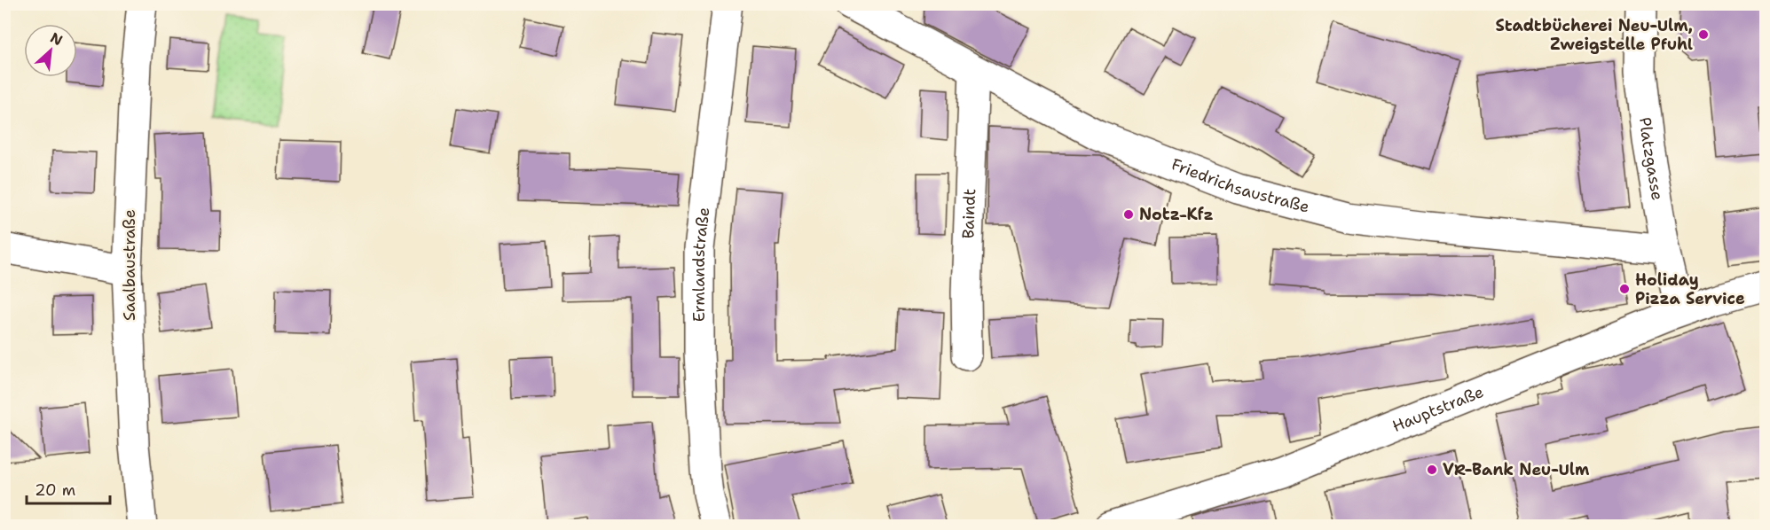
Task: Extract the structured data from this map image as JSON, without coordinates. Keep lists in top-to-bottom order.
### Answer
{
  "streets": {
    "street": [
      "Platzgasse",
      "Friedrichsaustraße",
      "Baindt",
      "Saalbaustraße",
      "Ermlandstraße",
      "Hauptstraße"
    ]
  },
  "crossings": [
    ["Platzgasse", "Friedrichsaustraße"],
    ["Platzgasse", "Hauptstraße"],
    ["Friedrichsaustraße", "Baindt"]
  ],
  "places": [
    "Stadtbücherei Neu-Ulm, Zweigstelle Pfuhl",
    "Notz-Kfz",
    "Holiday Pizza Service",
    "VR-Bank Neu-Ulm"
  ],
  "scale_bar": "20 m",
  "north": "top right"
}
